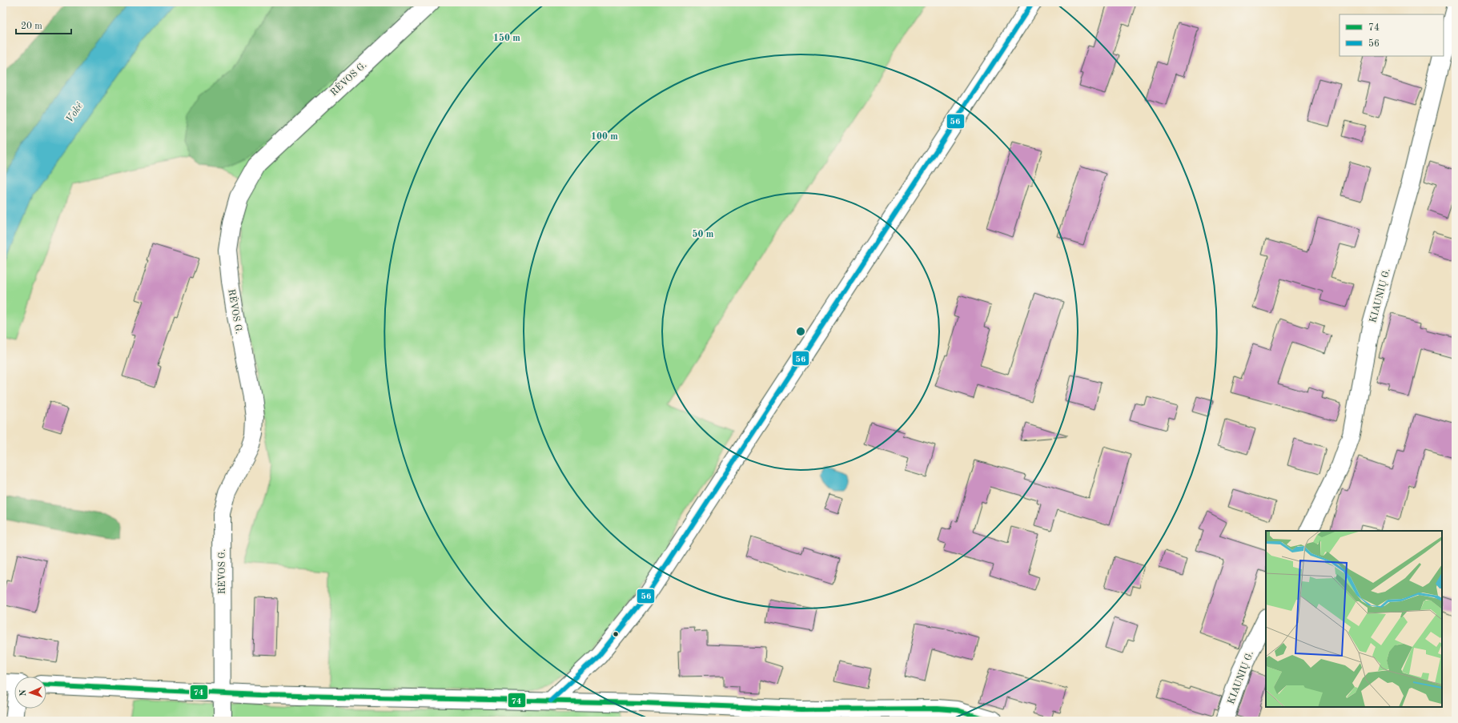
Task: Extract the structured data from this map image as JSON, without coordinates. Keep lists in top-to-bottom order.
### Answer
{
  "streets": {
    "street": ["RĖVOS G.", "KIAUNIŲ G."]
  },
  "water": ["Vokė"],
  "lines": ["transit line 56", "transit line 74"],
  "legend": ["74", "56"],
  "scale_bar": "20 m",
  "north": "left",
  "rings": ["150 m", "100 m", "50 m"]
}
